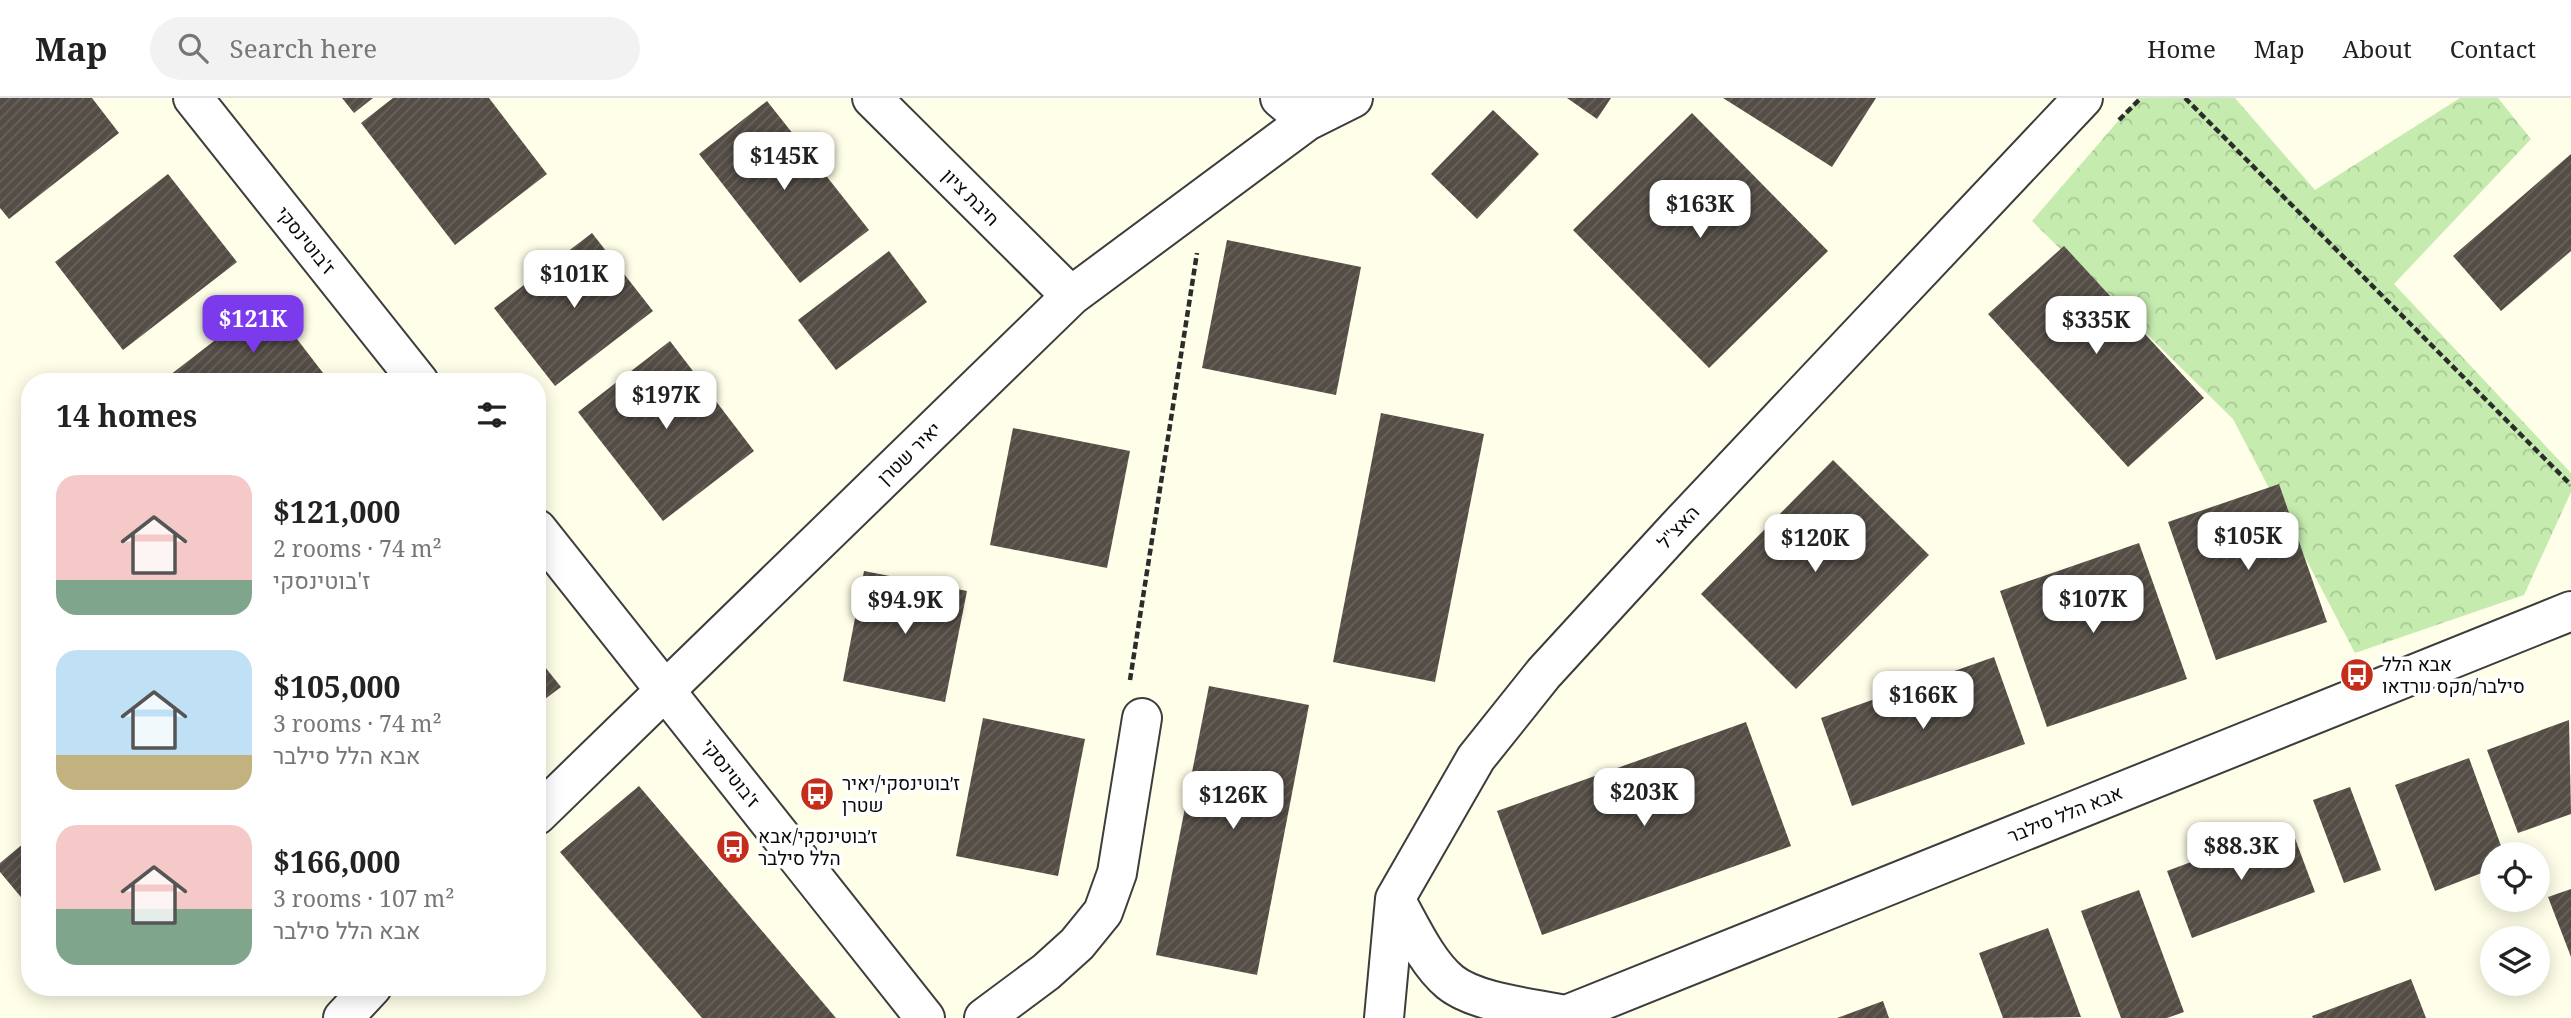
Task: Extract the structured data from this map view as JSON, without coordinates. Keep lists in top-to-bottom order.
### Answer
{
  "streets": {
    "street": [
      "חיבת ציון",
      "ז'בוטינסקי",
      "יאיר שטרן",
      "האצ\"ל",
      "אבא הלל סילבר"
    ]
  },
  "crossings": [
    ["חיבת ציון", "יאיר שטרן"],
    ["ז'בוטינסקי", "יאיר שטרן"]
  ],
  "places": {
    "bus stop": ["אבא הלל סילבר/מקס נורדאו", "ז׳בוטינסקי/יאיר שטרן", "ז׳בוטינסקי/אבא הלל סילבר"]
  },
  "page": {
    "header": "Map",
    "search": "Search here",
    "nav": [
      "Home",
      "Map",
      "About",
      "Contact"
    ],
    "price": [
      "$145K",
      "$163K",
      "$101K",
      "$121K",
      "$335K",
      "$197K",
      "$105K",
      "$120K",
      "$107K",
      "$94.9K",
      "$166K",
      "$203K",
      "$126K",
      "$88.3K"
    ],
    "heading": "14 homes",
    "list": [
      {
        "name": "$121,000",
        "note": "2 rooms · 74 m² · ז'בוטינסקי"
      },
      {
        "name": "$105,000",
        "note": "3 rooms · 74 m² · אבא הלל סילבר"
      },
      {
        "name": "$166,000",
        "note": "3 rooms · 107 m² · אבא הלל סילבר"
      }
    ]
  }
}
